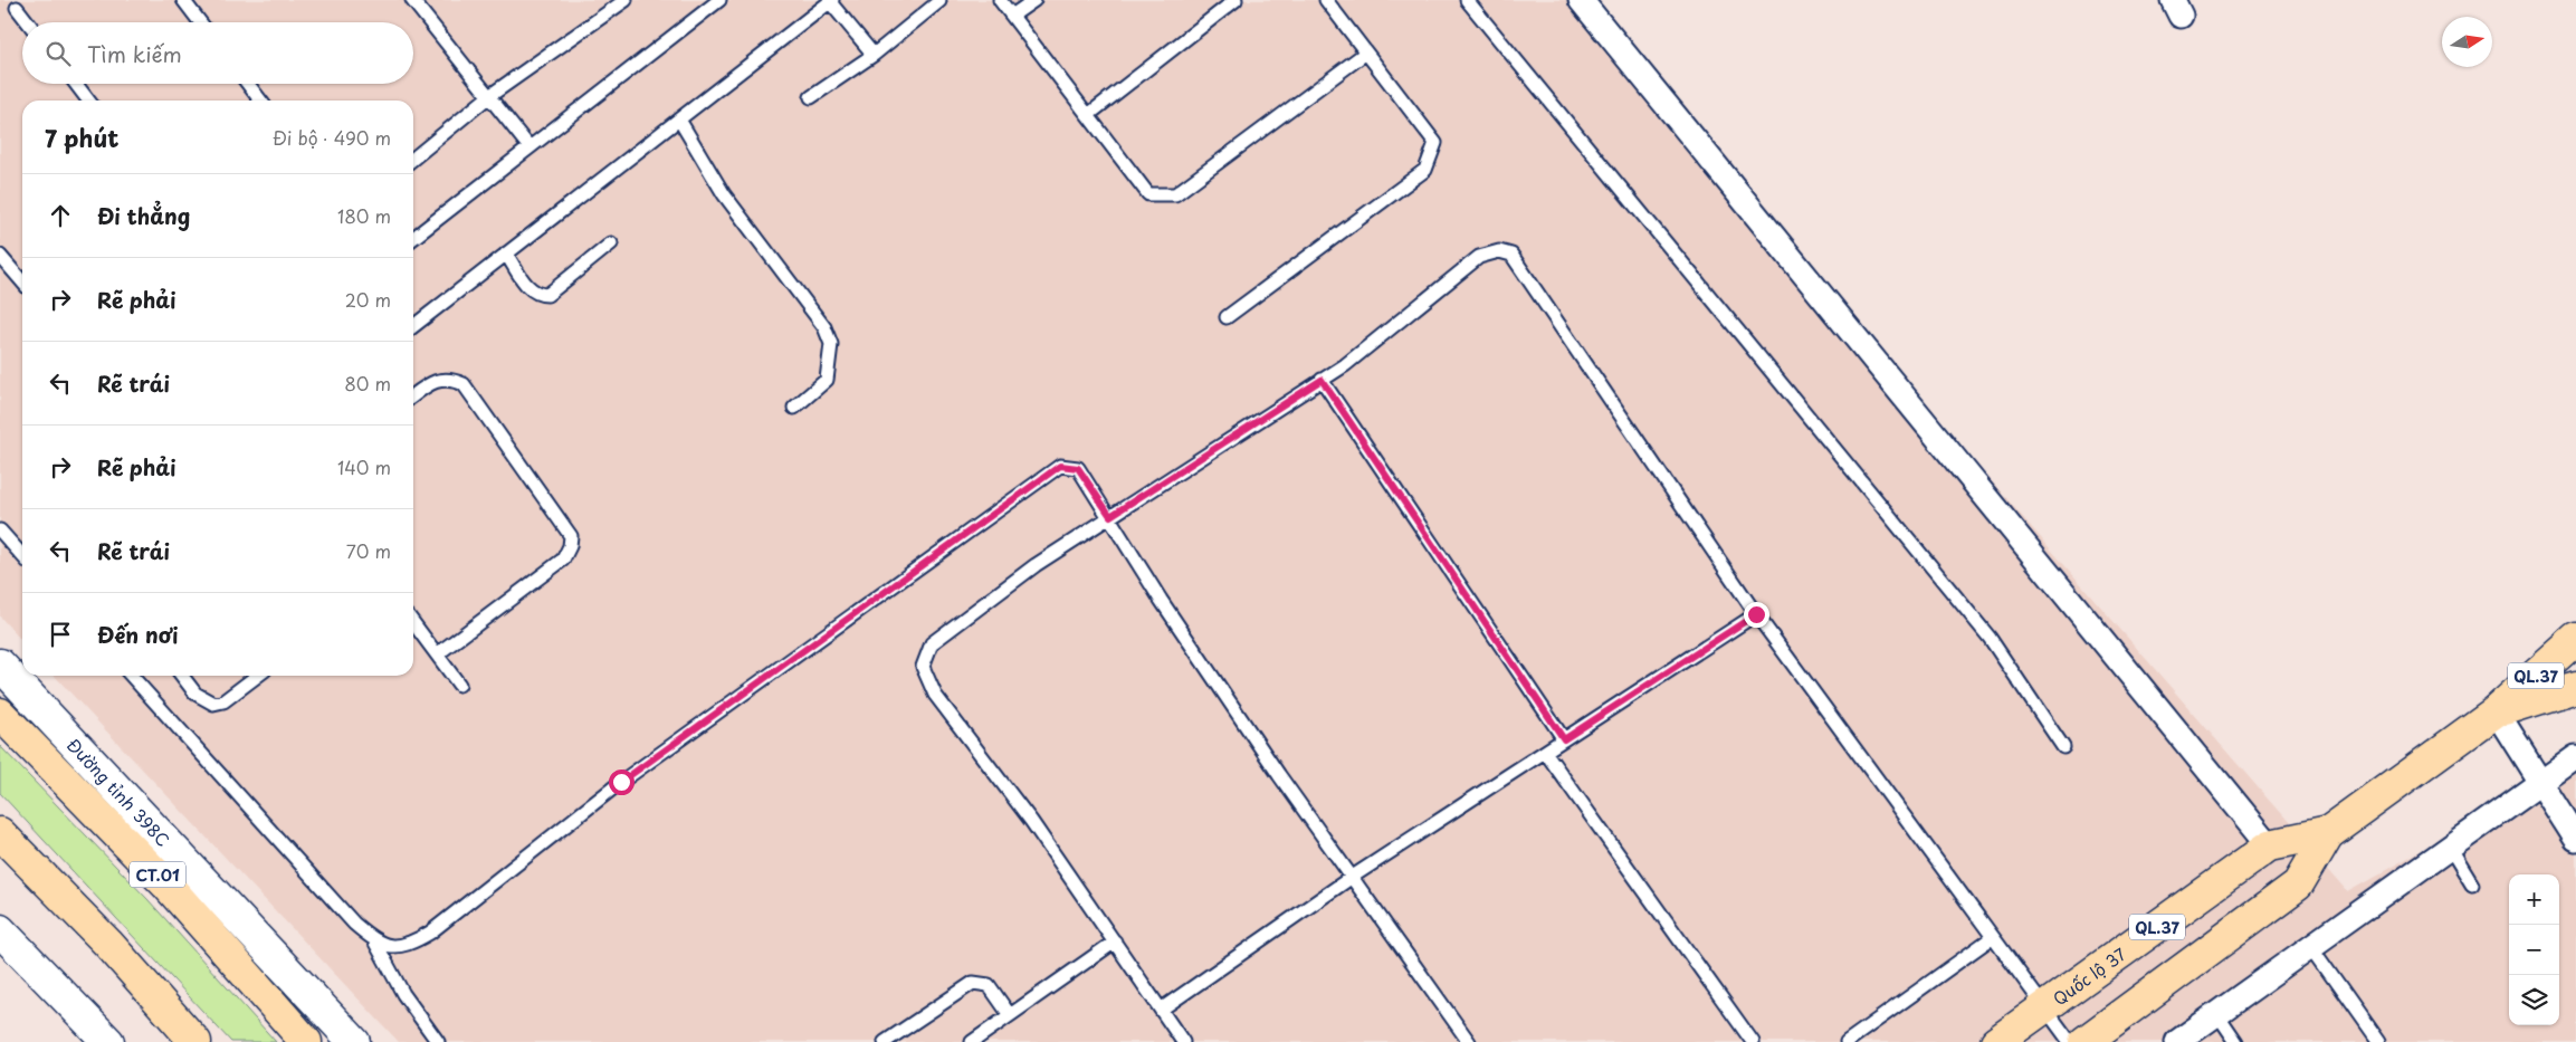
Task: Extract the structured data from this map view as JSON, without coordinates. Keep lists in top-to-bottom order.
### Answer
{
  "streets": {
    "highway": ["QL.37", "CT.01", "Quốc lộ 37"],
    "main road": ["Đường tỉnh 398C"]
  },
  "north": "right",
  "page": {
    "search": "Tìm kiếm",
    "heading": ["7 phút", "Đi bộ · 490 m"],
    "list": [
      ["Đi thẳng", "180 m"],
      ["Rẽ phải", "20 m"],
      ["Rẽ trái", "80 m"],
      ["Rẽ phải", "140 m"],
      ["Rẽ trái", "70 m"],
      "Đến nơi"
    ],
    "map_buttons": ["+", "−"]
  }
}
